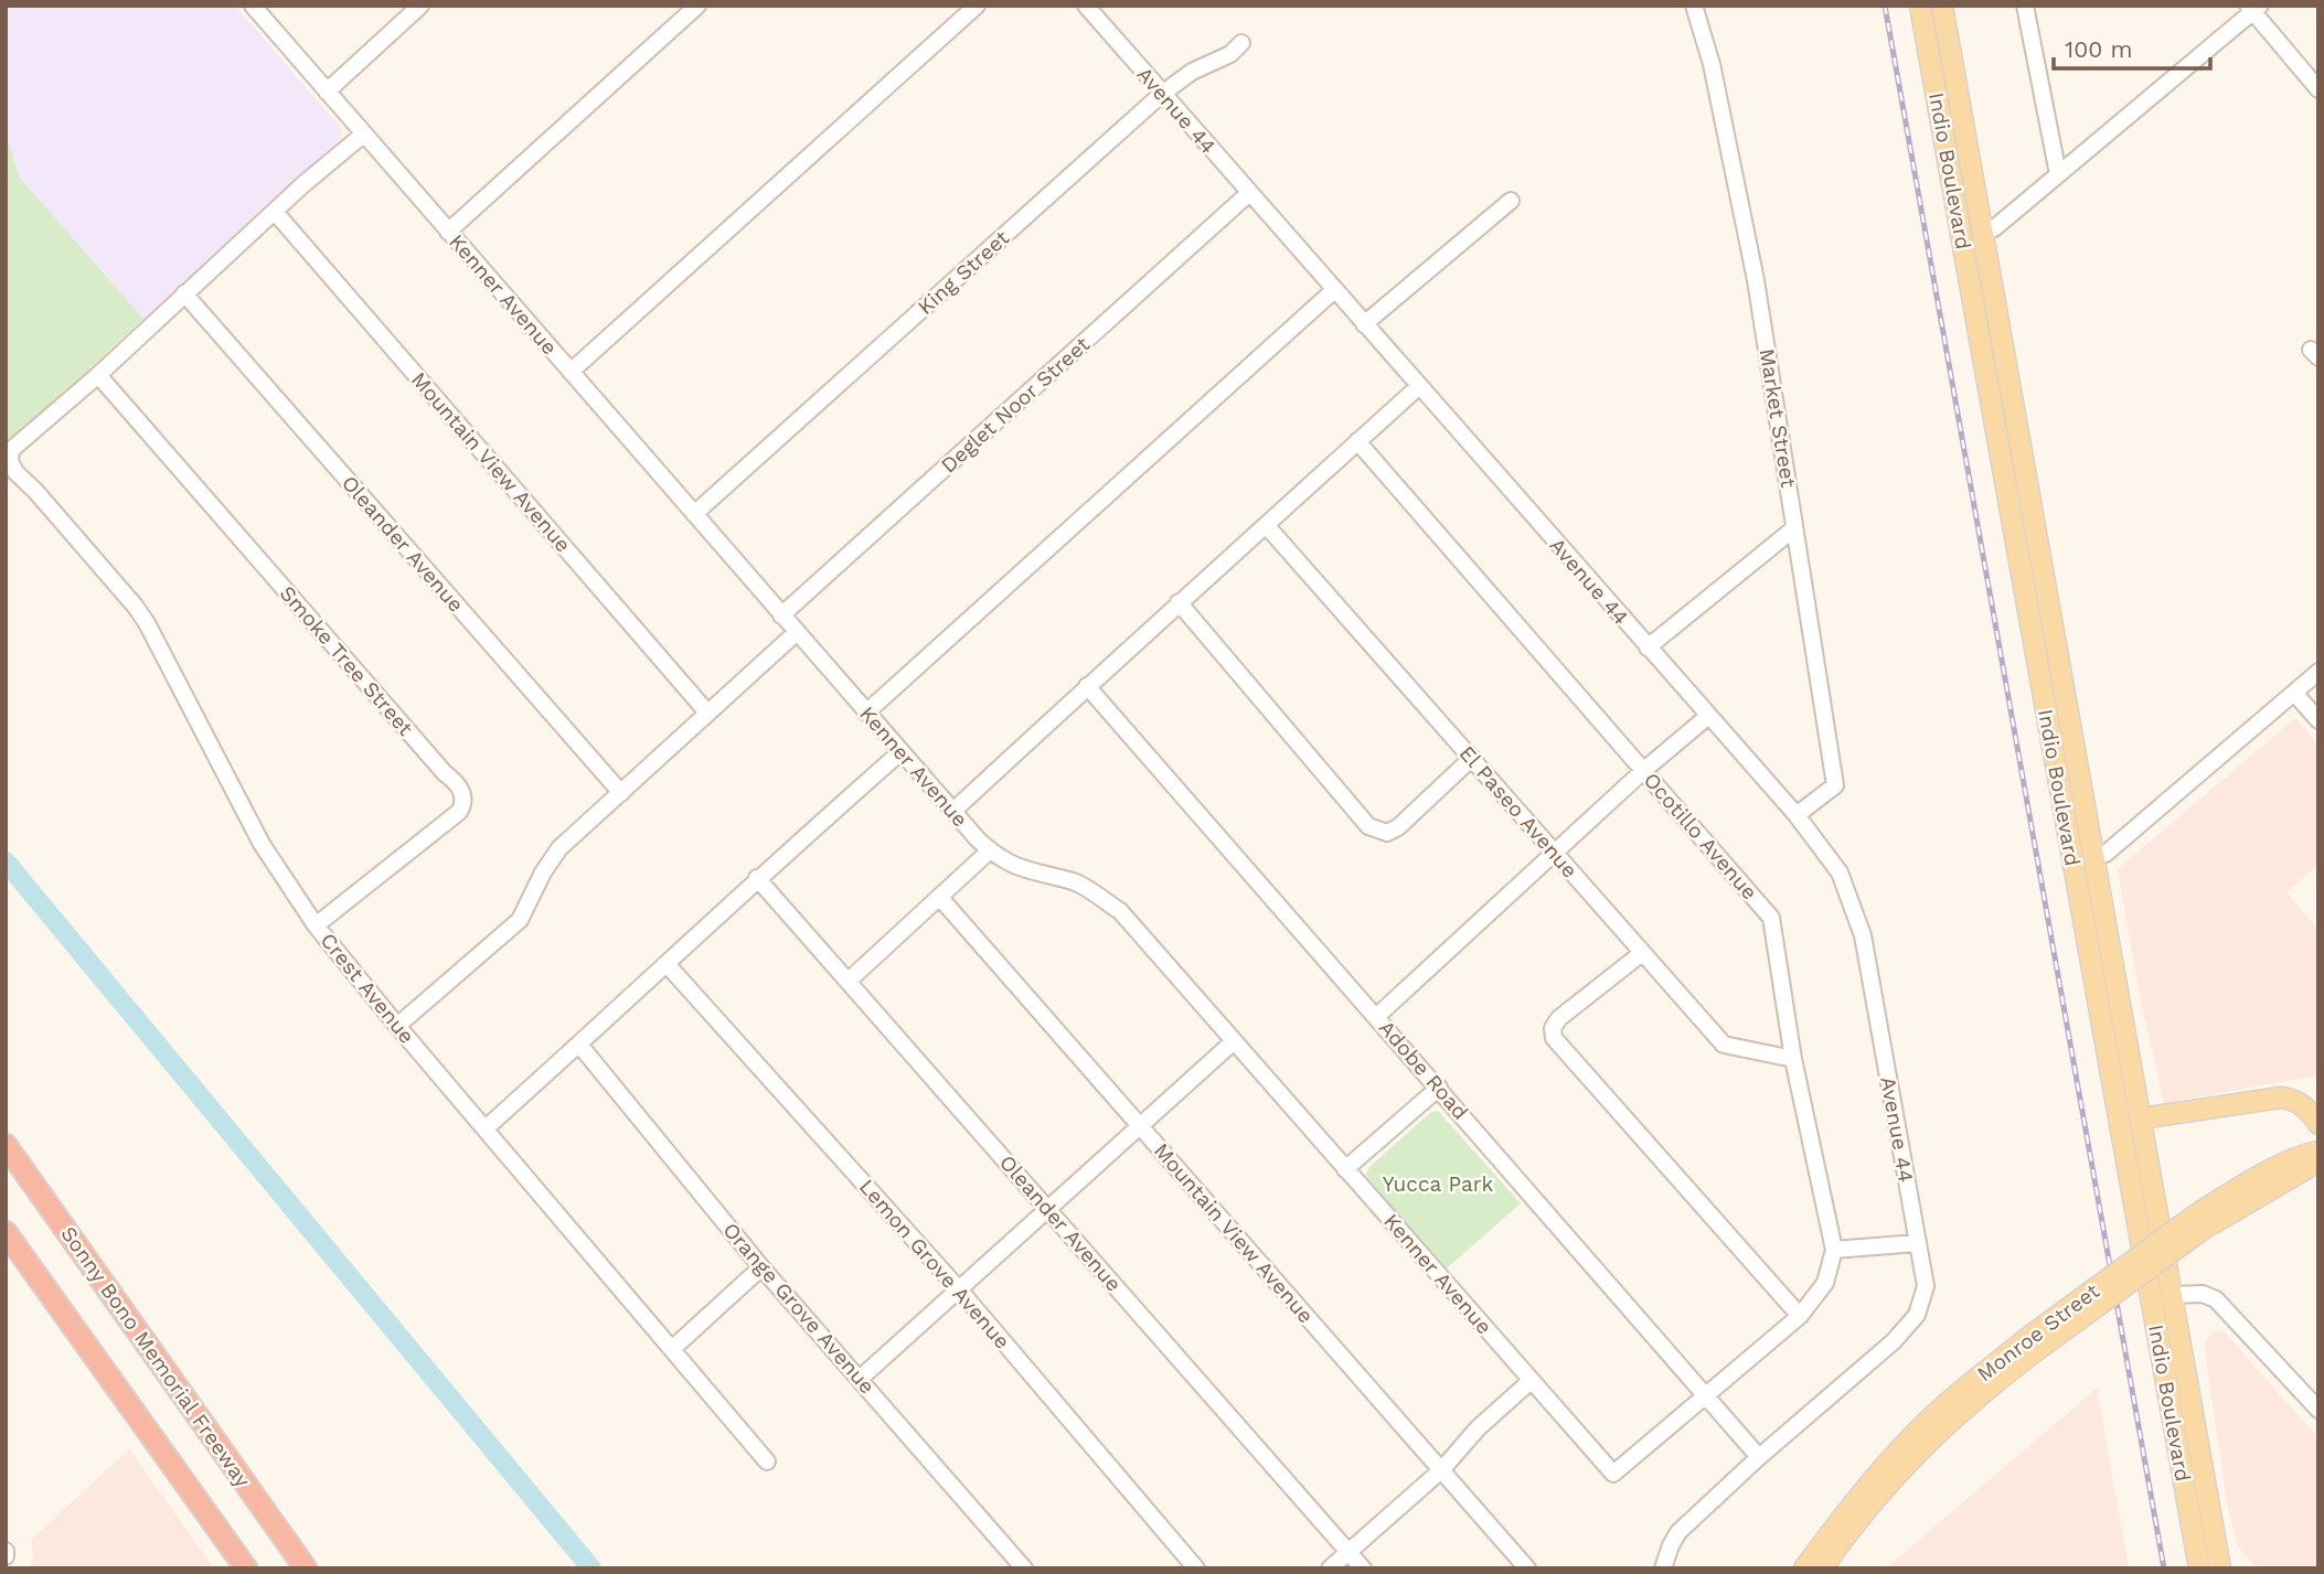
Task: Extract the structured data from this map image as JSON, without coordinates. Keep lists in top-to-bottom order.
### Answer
{
  "streets": {
    "highway": ["Sonny Bono Memorial Freeway"],
    "main road": ["Indio Boulevard", "Monroe Street"],
    "street": [
      "Avenue 44",
      "King Street",
      "Kenner Avenue",
      "Deglet Noor Street",
      "Market Street",
      "Mountain View Avenue",
      "Oleander Avenue",
      "Smoke Tree Street",
      "El Paseo Avenue",
      "Ocotillo Avenue",
      "Crest Avenue",
      "Adobe Road",
      "Lemon Grove Avenue",
      "Orange Grove Avenue"
    ]
  },
  "crossings": [
    ["Avenue 44", "King Street"],
    ["Avenue 44", "Deglet Noor Street"],
    ["Avenue 44", "Market Street"],
    ["Avenue 44", "Adobe Road"],
    ["King Street", "Kenner Avenue"],
    ["Kenner Avenue", "Deglet Noor Street"],
    ["Kenner Avenue", "Ocotillo Avenue"],
    ["Smoke Tree Street", "Crest Avenue"],
    ["El Paseo Avenue", "Ocotillo Avenue"],
    ["Ocotillo Avenue", "Adobe Road"]
  ],
  "parks": ["Yucca Park"],
  "scale_bar": "100 m"
}
